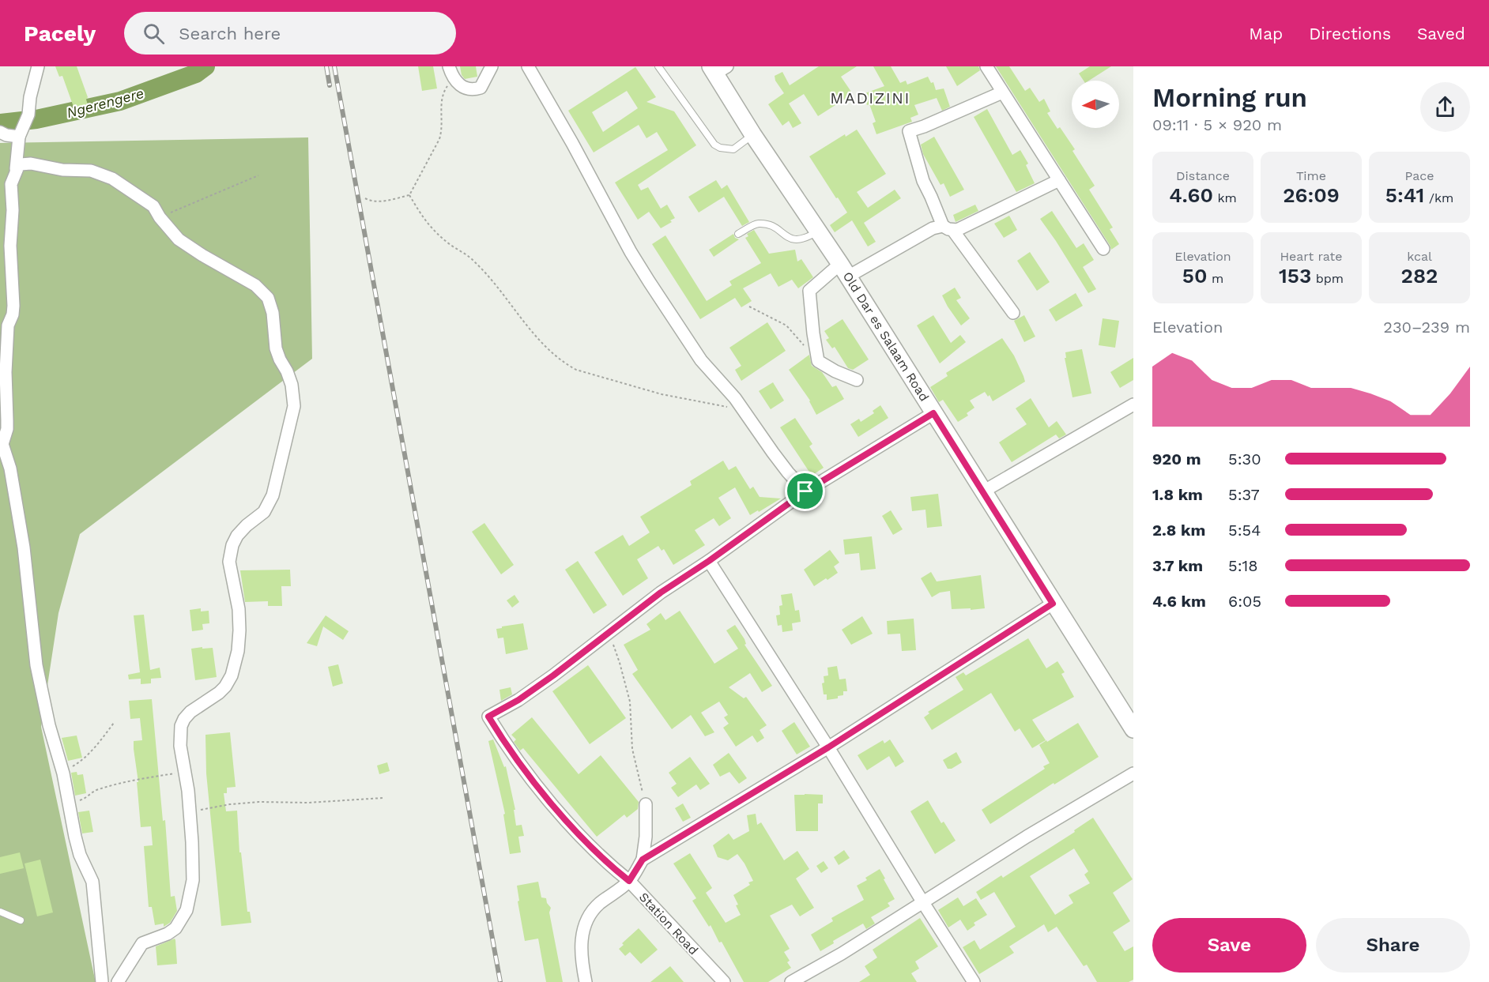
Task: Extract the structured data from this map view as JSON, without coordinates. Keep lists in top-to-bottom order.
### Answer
{
  "streets": {
    "main road": ["Old Dar es Salaam Road"],
    "street": ["Station Road"]
  },
  "districts": ["MADIZINI"],
  "water": ["Ngerengere"],
  "north": "left",
  "page": {
    "header": "Pacely",
    "search": "Search here",
    "nav": ["Map", "Directions", "Saved"],
    "heading": ["Morning run", "09:11 · 5 × 920 m"],
    "stats": [
      ["Distance", "4.60 km"],
      ["Time", "26:09"],
      ["Pace", "5:41 /km"],
      ["Elevation", "50 m"],
      ["Heart rate", "153 bpm"],
      ["kcal", "282"]
    ],
    "chart": ["Elevation", "230–239 m"],
    "list": [
      {
        "name": "920 m",
        "note": "5:30"
      },
      {
        "name": "1.8 km",
        "note": "5:37"
      },
      {
        "name": "2.8 km",
        "note": "5:54"
      },
      {
        "name": "3.7 km",
        "note": "5:18"
      },
      {
        "name": "4.6 km",
        "note": "6:05"
      }
    ],
    "buttons": ["Save", "Share"]
  }
}
